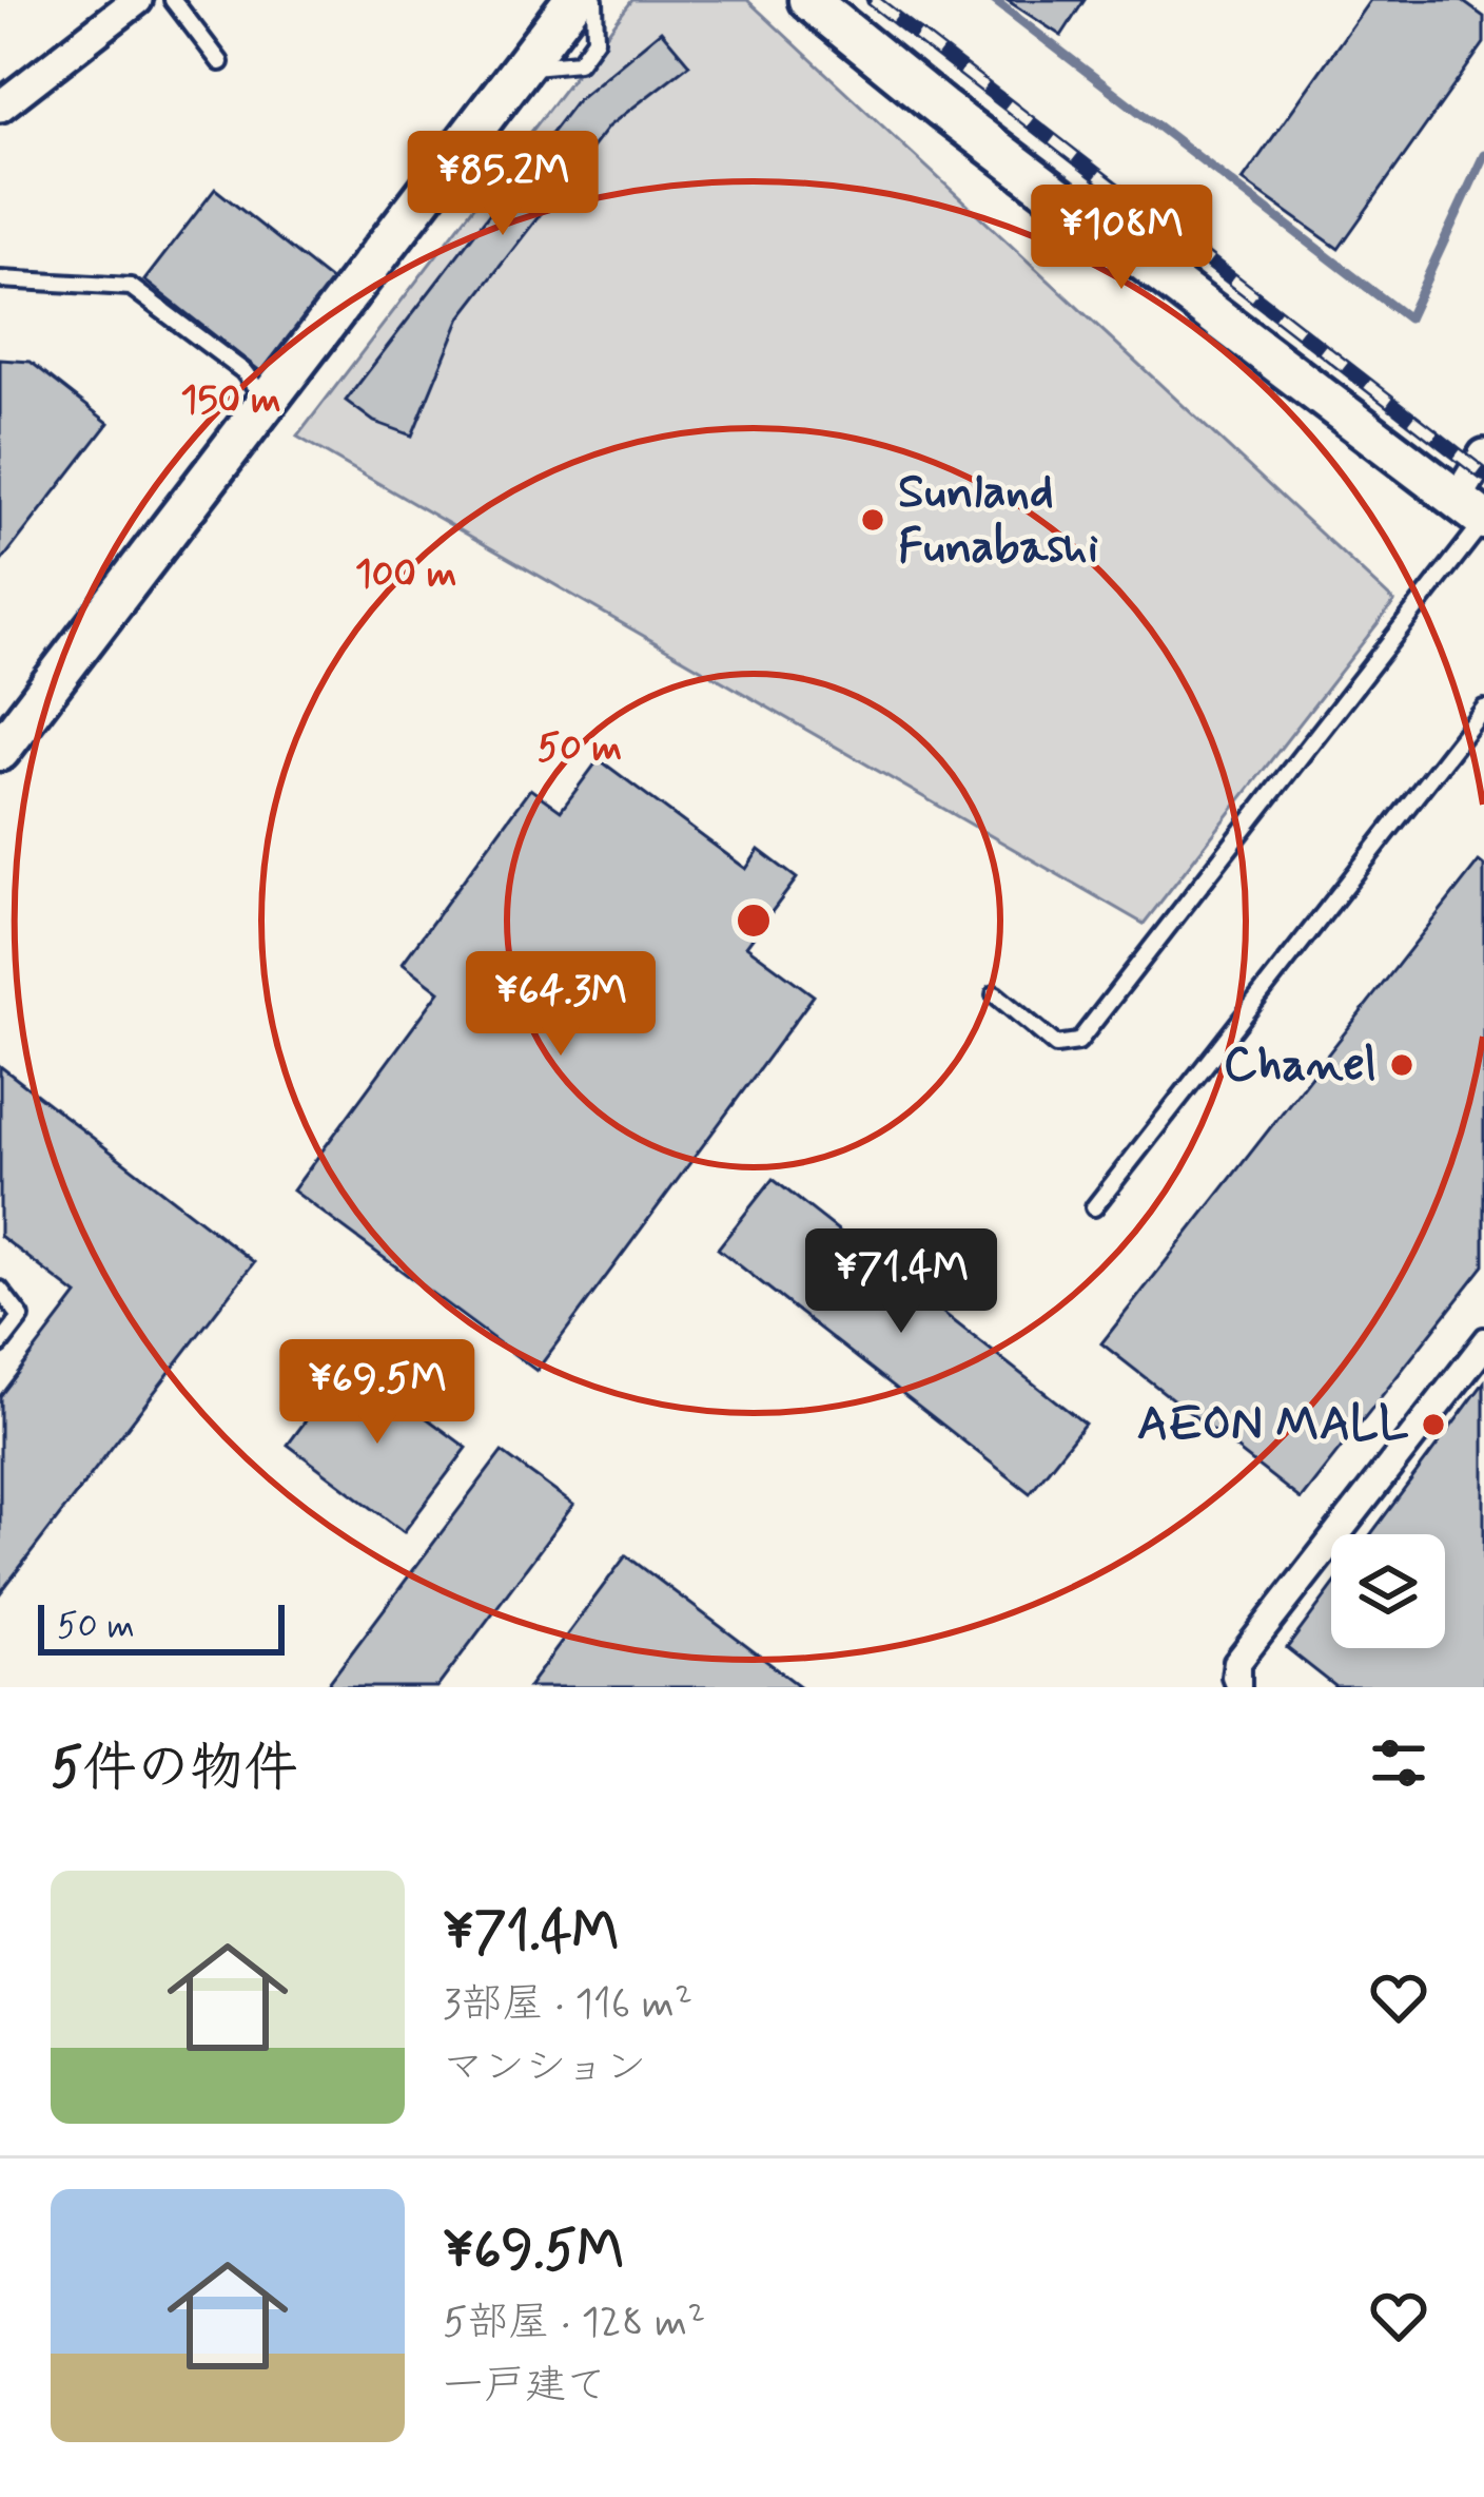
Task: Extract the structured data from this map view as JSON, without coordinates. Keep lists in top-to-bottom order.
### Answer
{
  "places": ["Sunland Funabashi", "Chanel", "AEON MALL"],
  "scale_bar": "50 m",
  "page": {
    "price": [
      "¥85.2M",
      "¥108M",
      "¥64.3M",
      "¥71.4M",
      "¥69.5M"
    ],
    "scale": "50 m",
    "heading": "5件の物件",
    "list": [
      {
        "name": "¥71.4M",
        "note": "3部屋 · 116 m² · マンション"
      },
      {
        "name": "¥69.5M",
        "note": "5部屋 · 128 m² · 一戸建て"
      }
    ]
  },
  "rings": ["150 m", "100 m", "50 m"]
}
